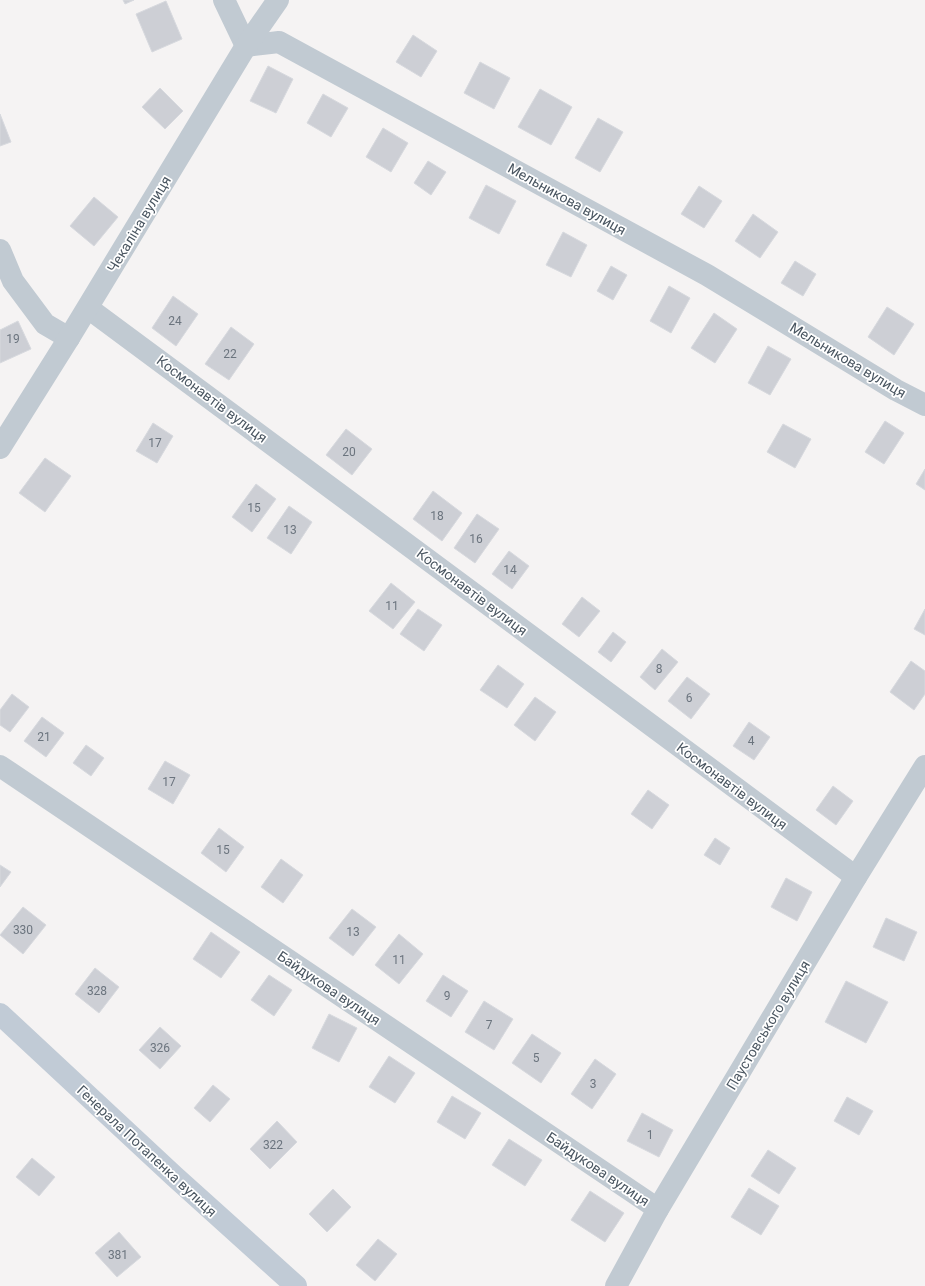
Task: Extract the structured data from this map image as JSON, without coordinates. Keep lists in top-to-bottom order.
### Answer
{
  "streets": {
    "main road": ["Генерала Потапенка вулиця"],
    "street": [
      "Мельникова вулиця",
      "Чекаліна вулиця",
      "Космонавтів вулиця",
      "Байдукова вулиця",
      "Паустовського вулиця"
    ]
  },
  "crossings": [
    ["Мельникова вулиця", "Чекаліна вулиця"],
    ["Чекаліна вулиця", "Космонавтів вулиця"],
    ["Космонавтів вулиця", "Паустовського вулиця"],
    ["Байдукова вулиця", "Паустовського вулиця"]
  ],
  "house_numbers": [
    "24",
    "19",
    "22",
    "17",
    "20",
    "15",
    "18",
    "13",
    "16",
    "14",
    "11",
    "8",
    "6",
    "21",
    "4",
    "17",
    "15",
    "330",
    "13",
    "11",
    "328",
    "9",
    "7",
    "326",
    "5",
    "3",
    "1",
    "322",
    "381"
  ]
}
